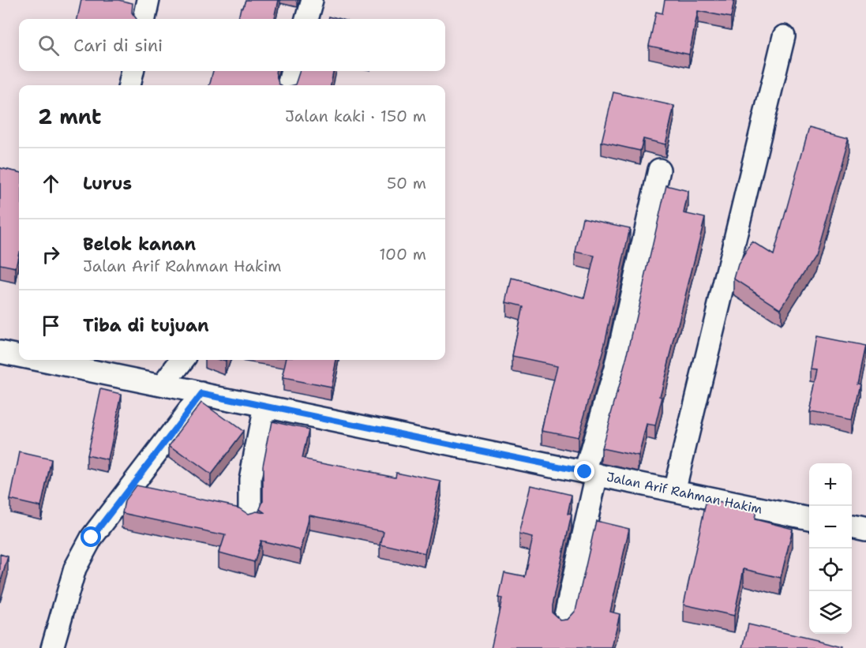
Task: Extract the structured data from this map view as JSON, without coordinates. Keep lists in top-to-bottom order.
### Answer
{
  "streets": {
    "street": ["Jalan Arif Rahman Hakim"]
  },
  "page": {
    "search": "Cari di sini",
    "heading": ["2 mnt", "Jalan kaki · 150 m"],
    "list": [
      ["Lurus", "50 m"],
      ["Belok kanan", "Jalan Arif Rahman Hakim", "100 m"],
      "Tiba di tujuan"
    ],
    "map_buttons": ["+", "−"]
  }
}
